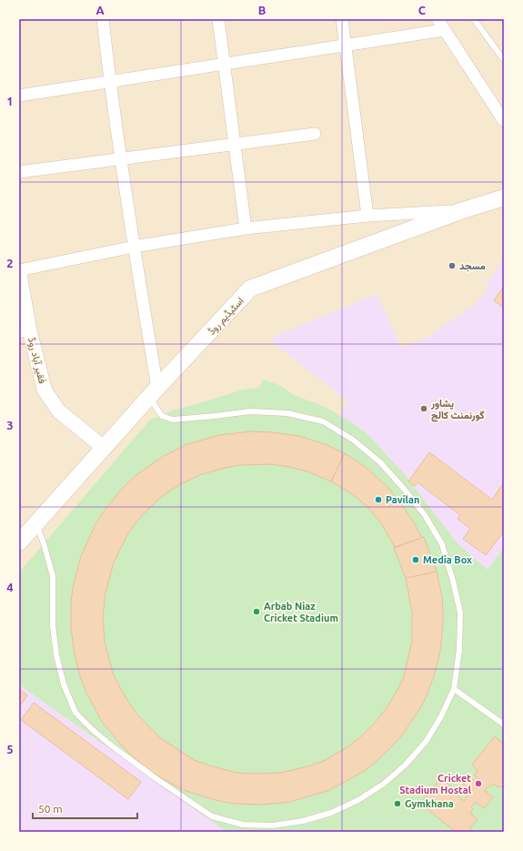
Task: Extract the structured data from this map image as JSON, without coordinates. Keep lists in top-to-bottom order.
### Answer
{
  "streets": {
    "main road": ["اسٹیڈیم روڈ"],
    "street": ["فقیر آباد روڈ"]
  },
  "crossings": [
    ["اسٹیڈیم روڈ", "فقیر آباد روڈ"]
  ],
  "places": [
    "مسجد",
    "پشاور گورنمنٹ کالج",
    "Pavilan",
    "Media Box",
    "Arbab Niaz Cricket Stadium",
    "Cricket Stadium Hostal",
    "Gymkhana"
  ],
  "scale_bar": "50 m",
  "grid": {
    "columns": ["A", "B", "C"],
    "rows": [
      "1",
      "2",
      "3",
      "4",
      "5"
    ]
  }
}
